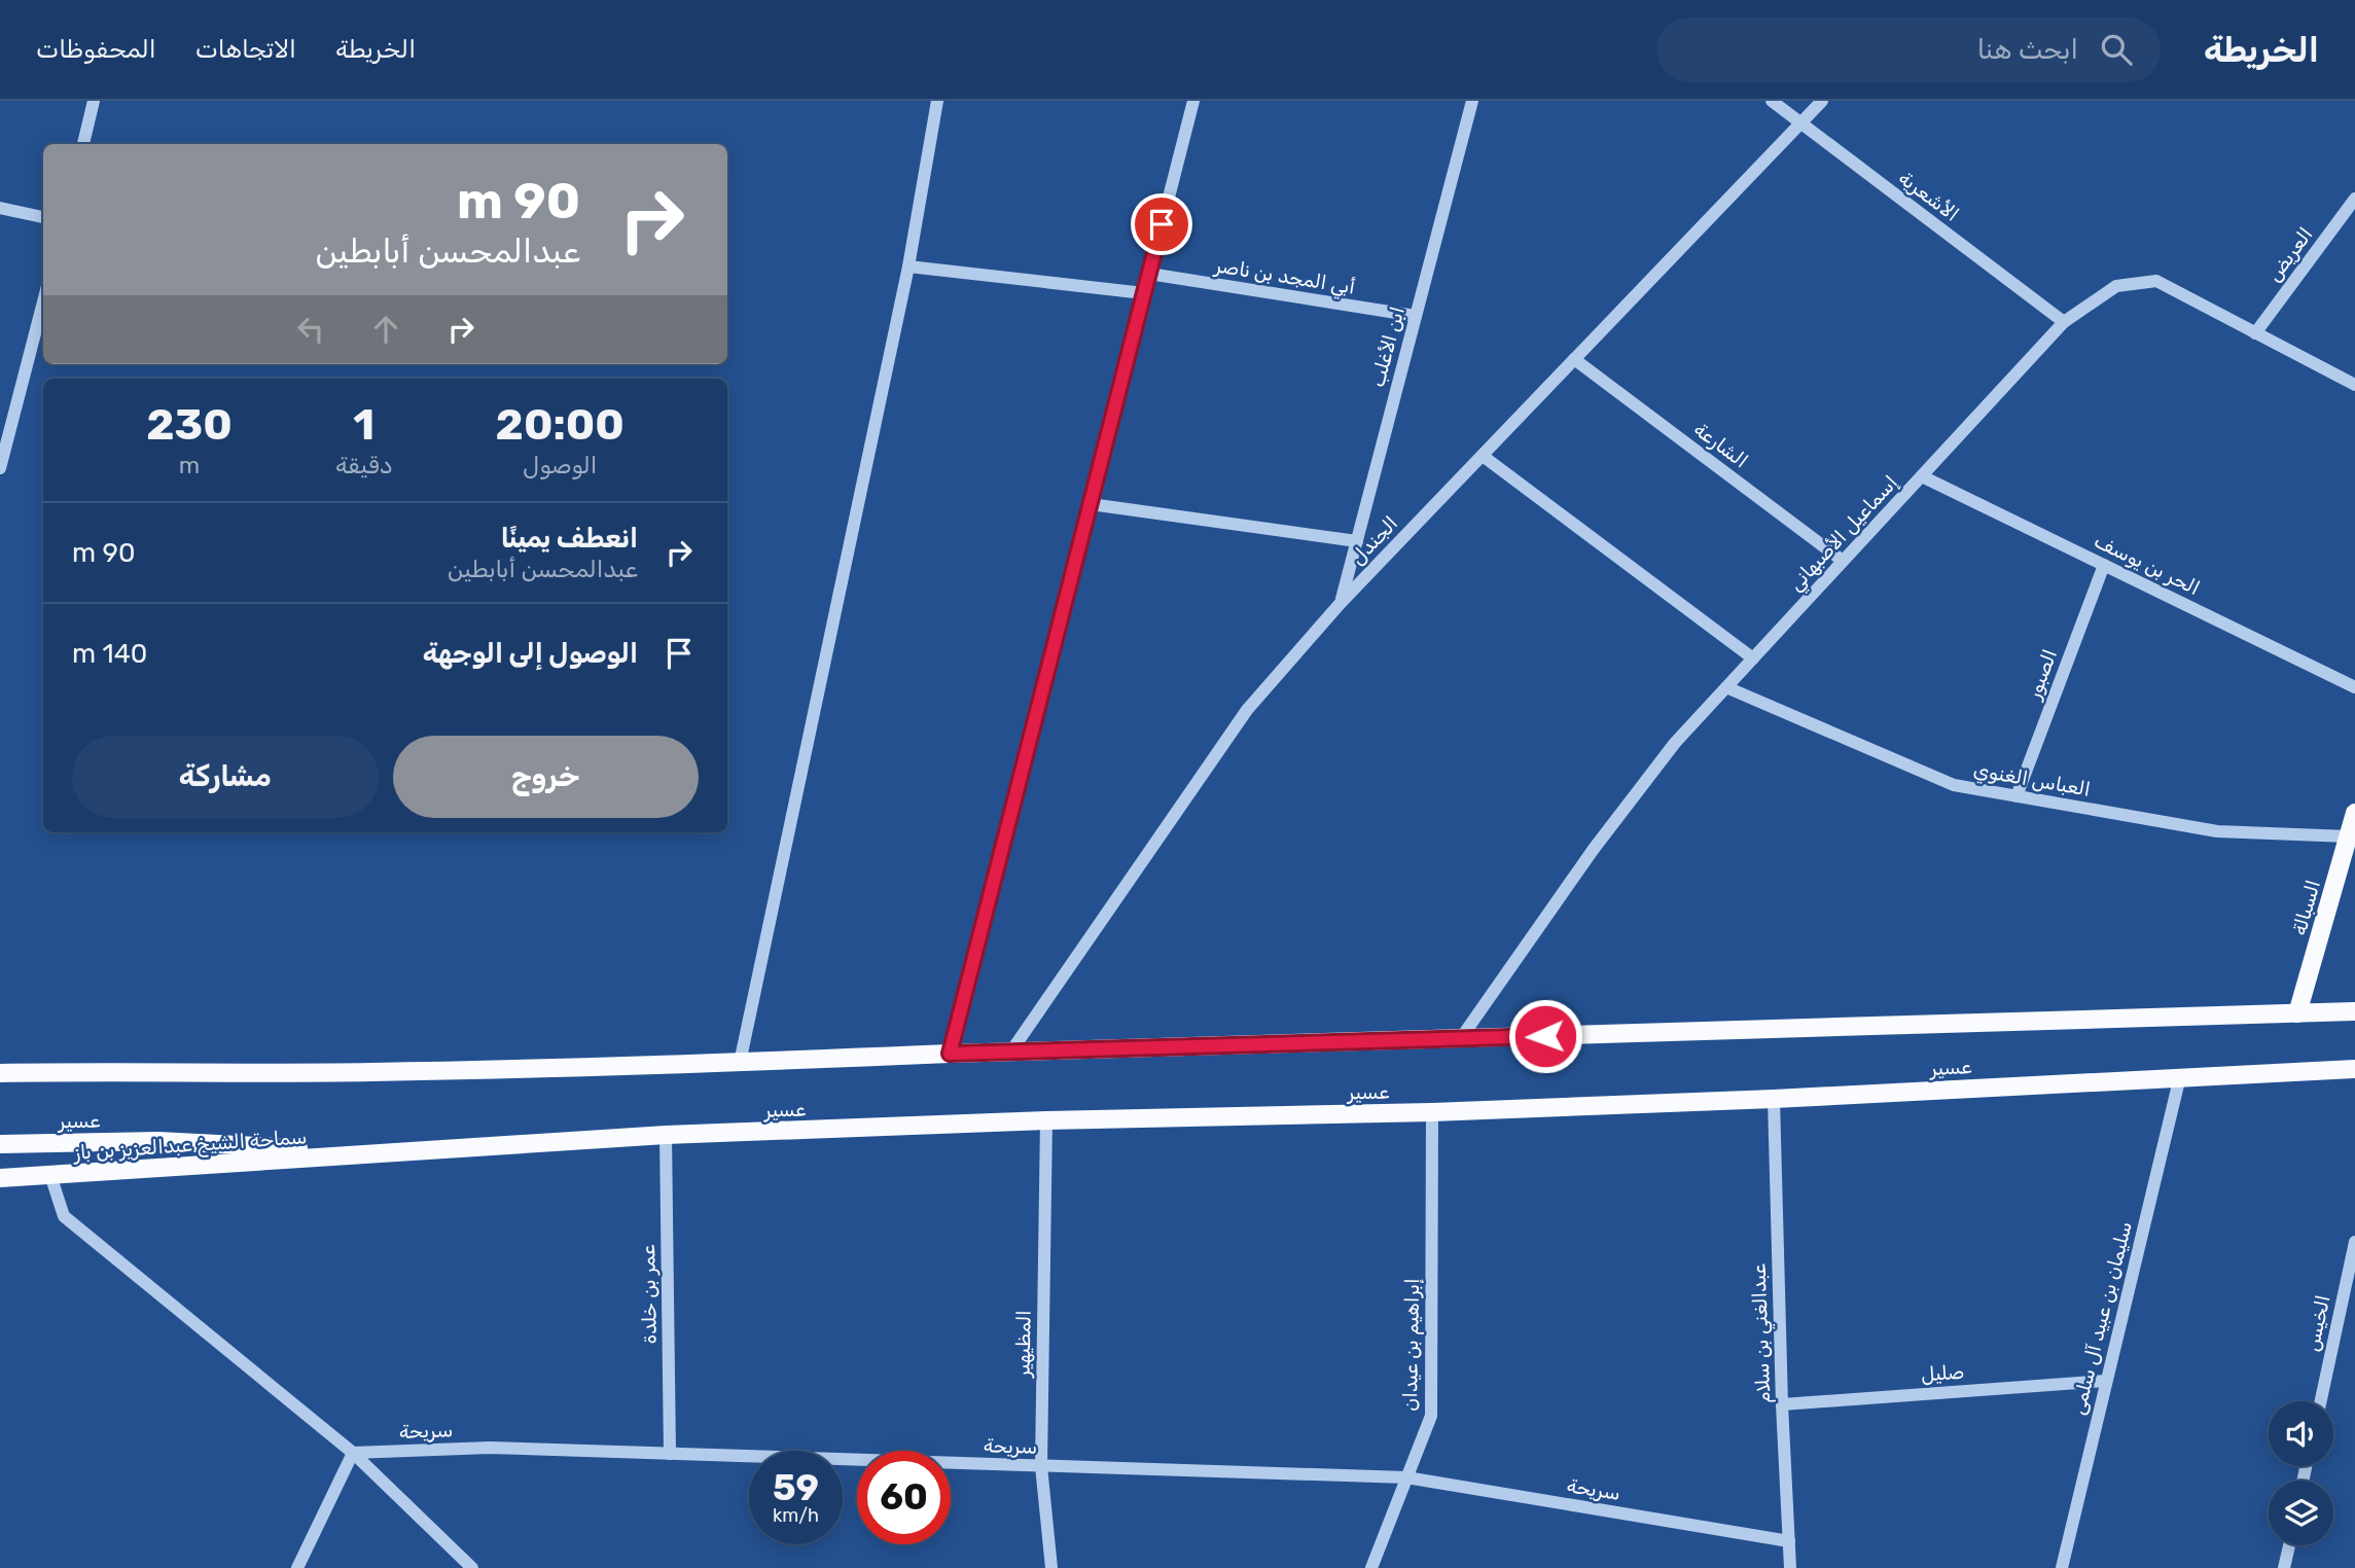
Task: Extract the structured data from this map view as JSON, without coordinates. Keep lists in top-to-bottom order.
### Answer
{
  "streets": {
    "main road": ["السبالة", "عسير", "سماحة الشيخ عبدالعزيز بن باز"],
    "street": [
      "الأشعرية",
      "العريض",
      "أبي المجد بن ناصر",
      "ابن الأغلب",
      "الشارعة",
      "إسماعيل الأصبهاني",
      "الجندل",
      "الحر بن يوسف",
      "الصبور",
      "العباس الغنوي",
      "عمر بن خلدة",
      "سليمان بن عبيد آل سلمى",
      "الخيس",
      "عبدالغني بن سلام",
      "المظيهير",
      "إبراهيم بن عيدان",
      "صليل",
      "سريحة"
    ]
  },
  "crossings": [
    ["الأشعرية", "إسماعيل الأصبهاني"],
    ["الأشعرية", "الجندل"],
    ["العريض", "إسماعيل الأصبهاني"],
    ["أبي المجد بن ناصر", "ابن الأغلب"],
    ["ابن الأغلب", "الجندل"],
    ["الشارعة", "إسماعيل الأصبهاني"],
    ["الشارعة", "الجندل"],
    ["إسماعيل الأصبهاني", "الحر بن يوسف"],
    ["إسماعيل الأصبهاني", "العباس الغنوي"],
    ["الحر بن يوسف", "الصبور"],
    ["الصبور", "العباس الغنوي"],
    ["العباس الغنوي", "السبالة"],
    ["عسير", "سماحة الشيخ عبدالعزيز بن باز"],
    ["عسير", "عمر بن خلدة"],
    ["عسير", "سليمان بن عبيد آل سلمى"],
    ["عسير", "عبدالغني بن سلام"],
    ["عسير", "المظيهير"],
    ["عسير", "إبراهيم بن عيدان"],
    ["عمر بن خلدة", "سريحة"],
    ["سليمان بن عبيد آل سلمى", "صليل"],
    ["عبدالغني بن سلام", "صليل"],
    ["عبدالغني بن سلام", "سريحة"],
    ["المظيهير", "سريحة"],
    ["إبراهيم بن عيدان", "سريحة"]
  ],
  "page": {
    "header": "الخريطة",
    "search": "ابحث هنا",
    "nav": ["الخريطة", "الاتجاهات", "المحفوظات"],
    "turn": ["90 m", "عبدالمحسن أبابطين"],
    "eta": [
      "20:00",
      "الوصول",
      "1",
      "دقيقة",
      "230",
      "m"
    ],
    "list": [
      {
        "name": "انعطف يمينًا",
        "note": "عبدالمحسن أبابطين",
        "value": "90 m"
      },
      {
        "name": "الوصول إلى الوجهة",
        "value": "140 m"
      }
    ],
    "buttons": ["خروج", "مشاركة"],
    "speed": "59 km/h",
    "limit": "60"
  }
}
